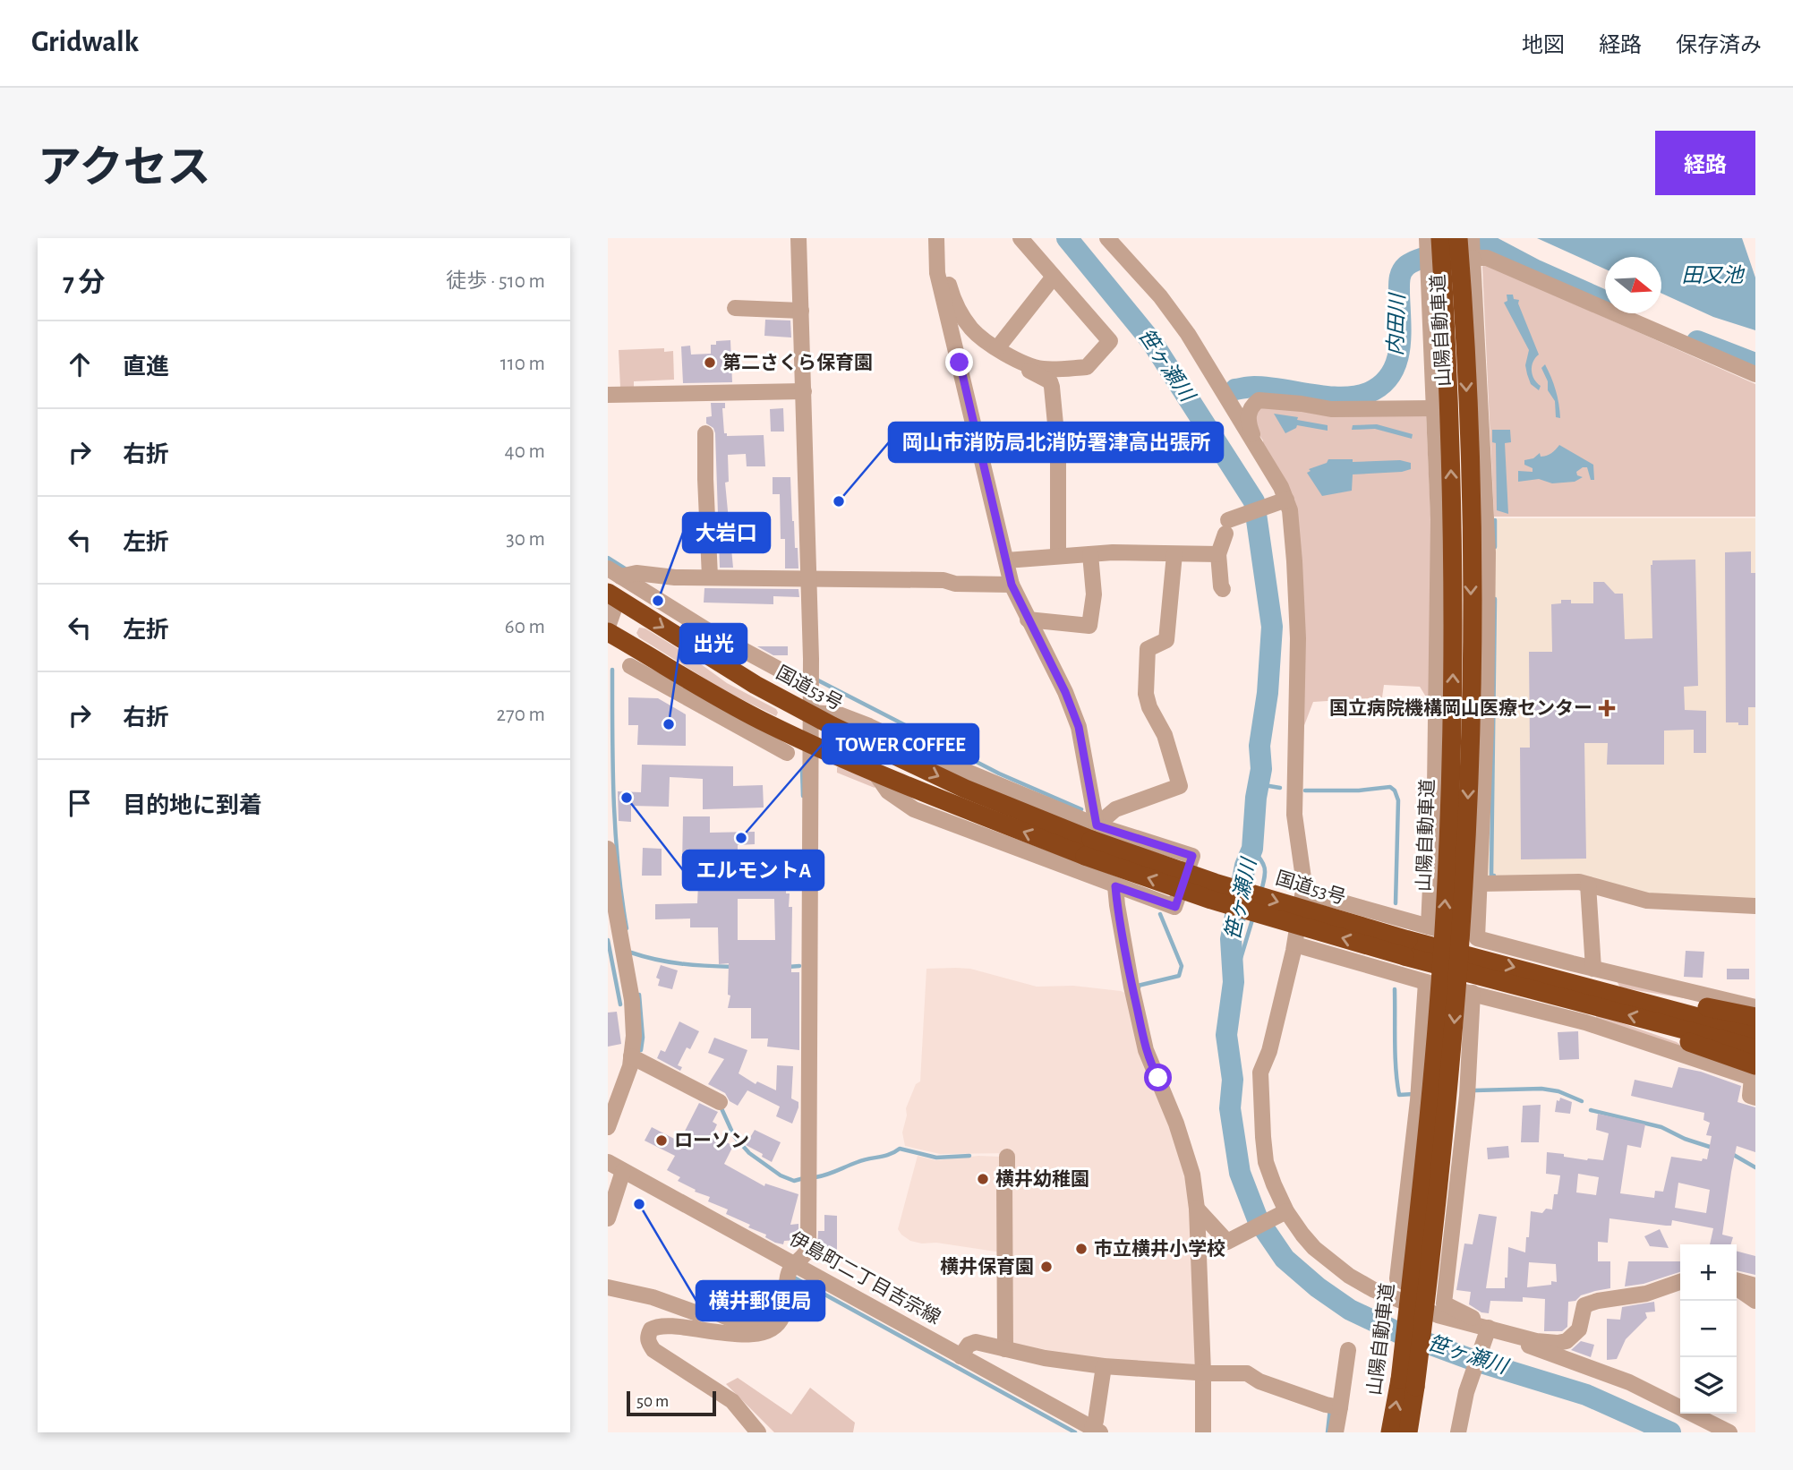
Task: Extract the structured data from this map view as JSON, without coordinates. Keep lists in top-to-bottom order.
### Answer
{
  "streets": {
    "highway": ["山陽自動車道", "国道53号"],
    "street": ["伊島町二丁目吉宗線"]
  },
  "water": ["田又池", "内田川", "笹ヶ瀬川"],
  "places": {
    "other": [
      "第二さくら保育園",
      "岡山市消防局北消防署津高出張所",
      "大岩口",
      "出光",
      "エルモントA",
      "TOWER COFFEE",
      "ローソン",
      "横井幼稚園",
      "横井郵便局",
      "市立横井小学校",
      "横井保育園"
    ],
    "health": ["国立病院機構岡山医療センター"]
  },
  "scale_bar": "50 m",
  "north": "right",
  "page": {
    "header": "Gridwalk",
    "nav": ["地図", "経路", "保存済み"],
    "title": "アクセス",
    "buttons": "経路",
    "heading": ["7 分", "徒歩 · 510 m"],
    "list": [
      ["直進", "110 m"],
      ["右折", "40 m"],
      ["左折", "30 m"],
      ["左折", "60 m"],
      ["右折", "270 m"],
      "目的地に到着"
    ],
    "map_buttons": ["+", "−"],
    "scale": "50 m"
  }
}
